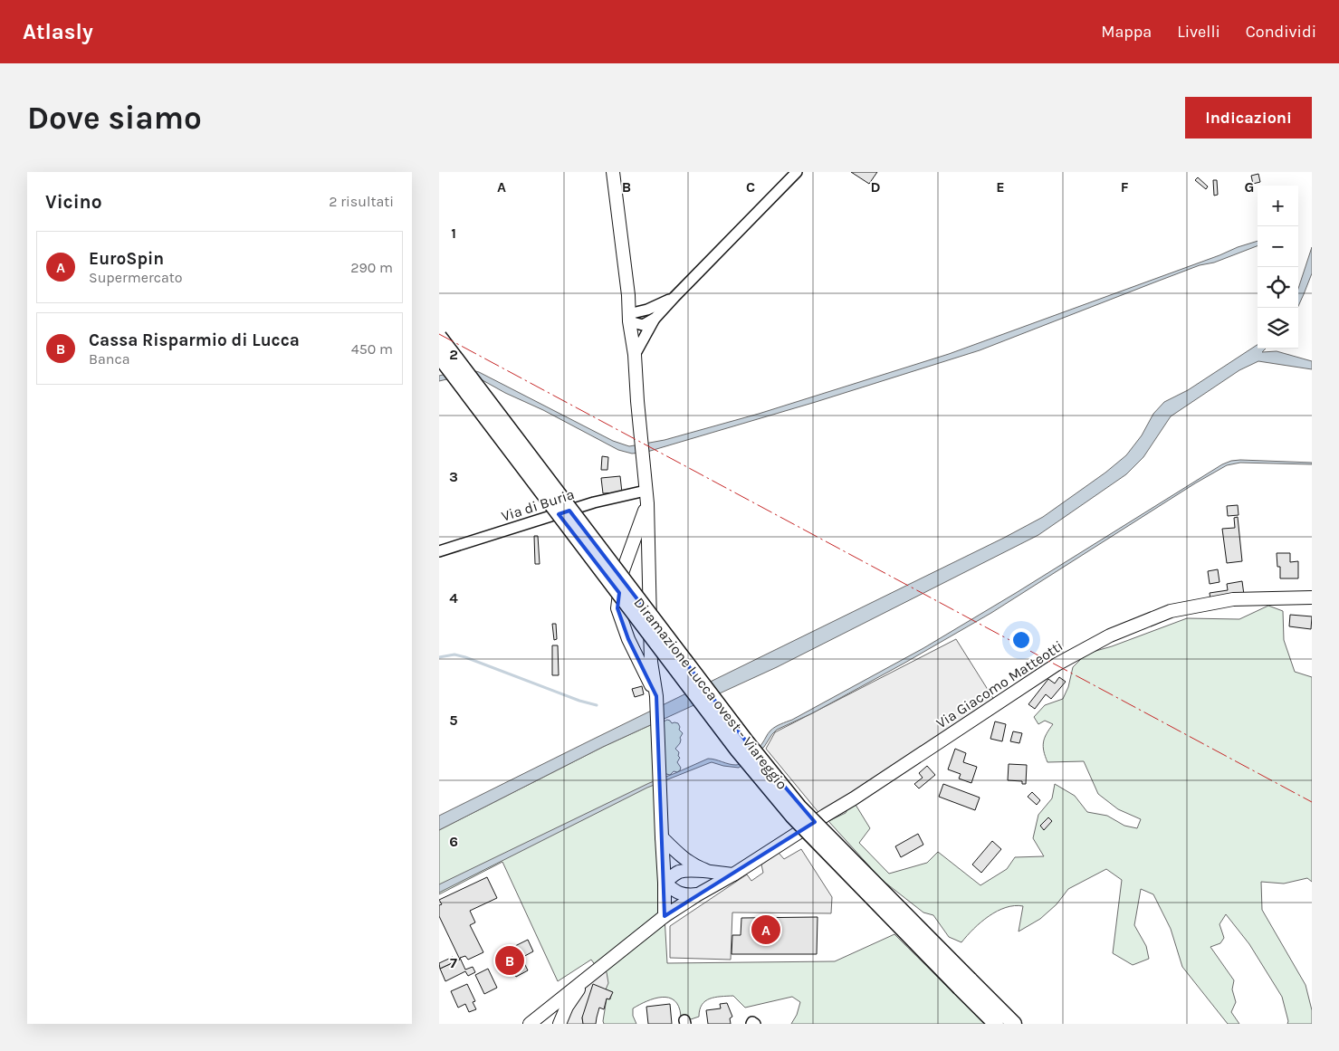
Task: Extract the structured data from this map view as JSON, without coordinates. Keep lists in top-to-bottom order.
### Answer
{
  "streets": {
    "highway": ["Diramazione Lucca ovest - Viareggio"],
    "main road": ["Via Giacomo Matteotti"],
    "street": ["Via di Buria"]
  },
  "page": {
    "header": "Atlasly",
    "nav": ["Mappa", "Livelli", "Condividi"],
    "buttons": "Indicazioni",
    "title": "Dove siamo",
    "heading": ["Vicino", "2 risultati"],
    "map_buttons": ["+", "−"],
    "list": [
      {
        "mark": "A",
        "name": "EuroSpin",
        "note": "Supermercato",
        "value": "290 m"
      },
      {
        "mark": "B",
        "name": "Cassa Risparmio di Lucca",
        "note": "Banca",
        "value": "450 m"
      }
    ],
    "pins": ["A", "B"]
  },
  "grid": {
    "columns": [
      "A",
      "B",
      "C",
      "D",
      "E",
      "F",
      "G"
    ],
    "rows": [
      "1",
      "2",
      "3",
      "4",
      "5",
      "6",
      "7"
    ]
  }
}
